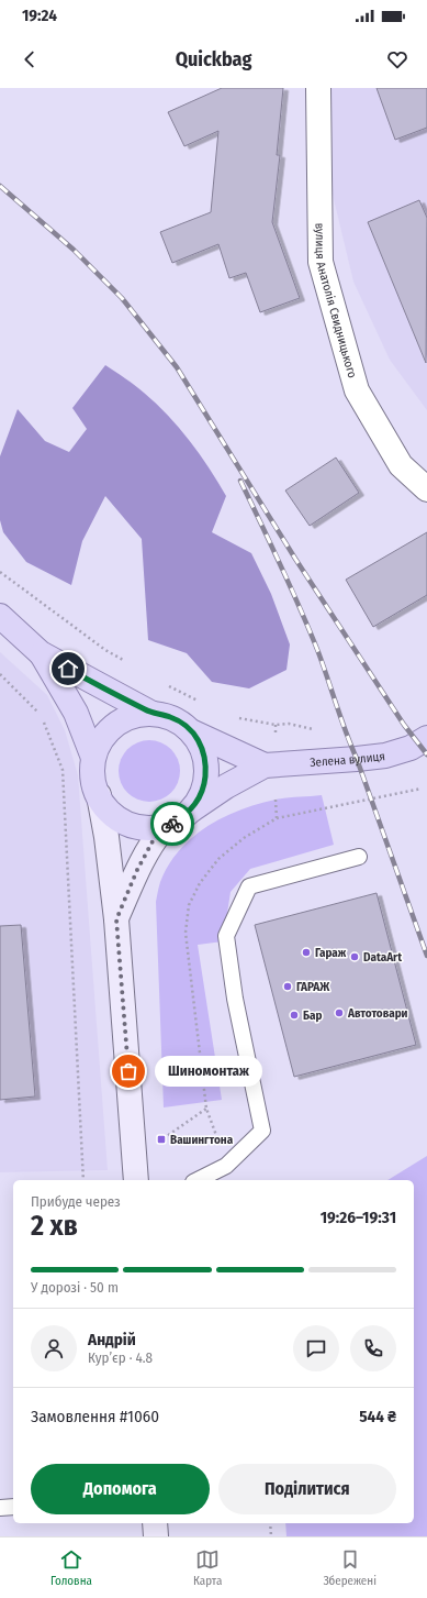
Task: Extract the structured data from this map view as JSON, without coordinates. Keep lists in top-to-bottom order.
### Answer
{
  "streets": {
    "main road": ["Зелена вулиця"],
    "street": ["вулиця Анатолія Свидницького"]
  },
  "places": {
    "other": [
      "Гараж",
      "DataArt",
      "ГАРАЖ",
      "Автотовари",
      "Бар",
      "Шиномонтаж"
    ],
    "transit": ["Вашингтона"]
  },
  "page": {
    "status": "19:24",
    "header": "Quickbag",
    "bubble": "Шиномонтаж",
    "heading": ["2 хв", "Прибуде через", "19:26–19:31"],
    "panel": [
      "Андрій",
      "Кур’єр · 4.8",
      "Замовлення #1060",
      "544 ₴"
    ],
    "bar": "У дорозі · 50 m",
    "buttons": ["Допомога", "Поділитися"],
    "tabs": ["Головна", "Карта", "Збережені"]
  }
}
